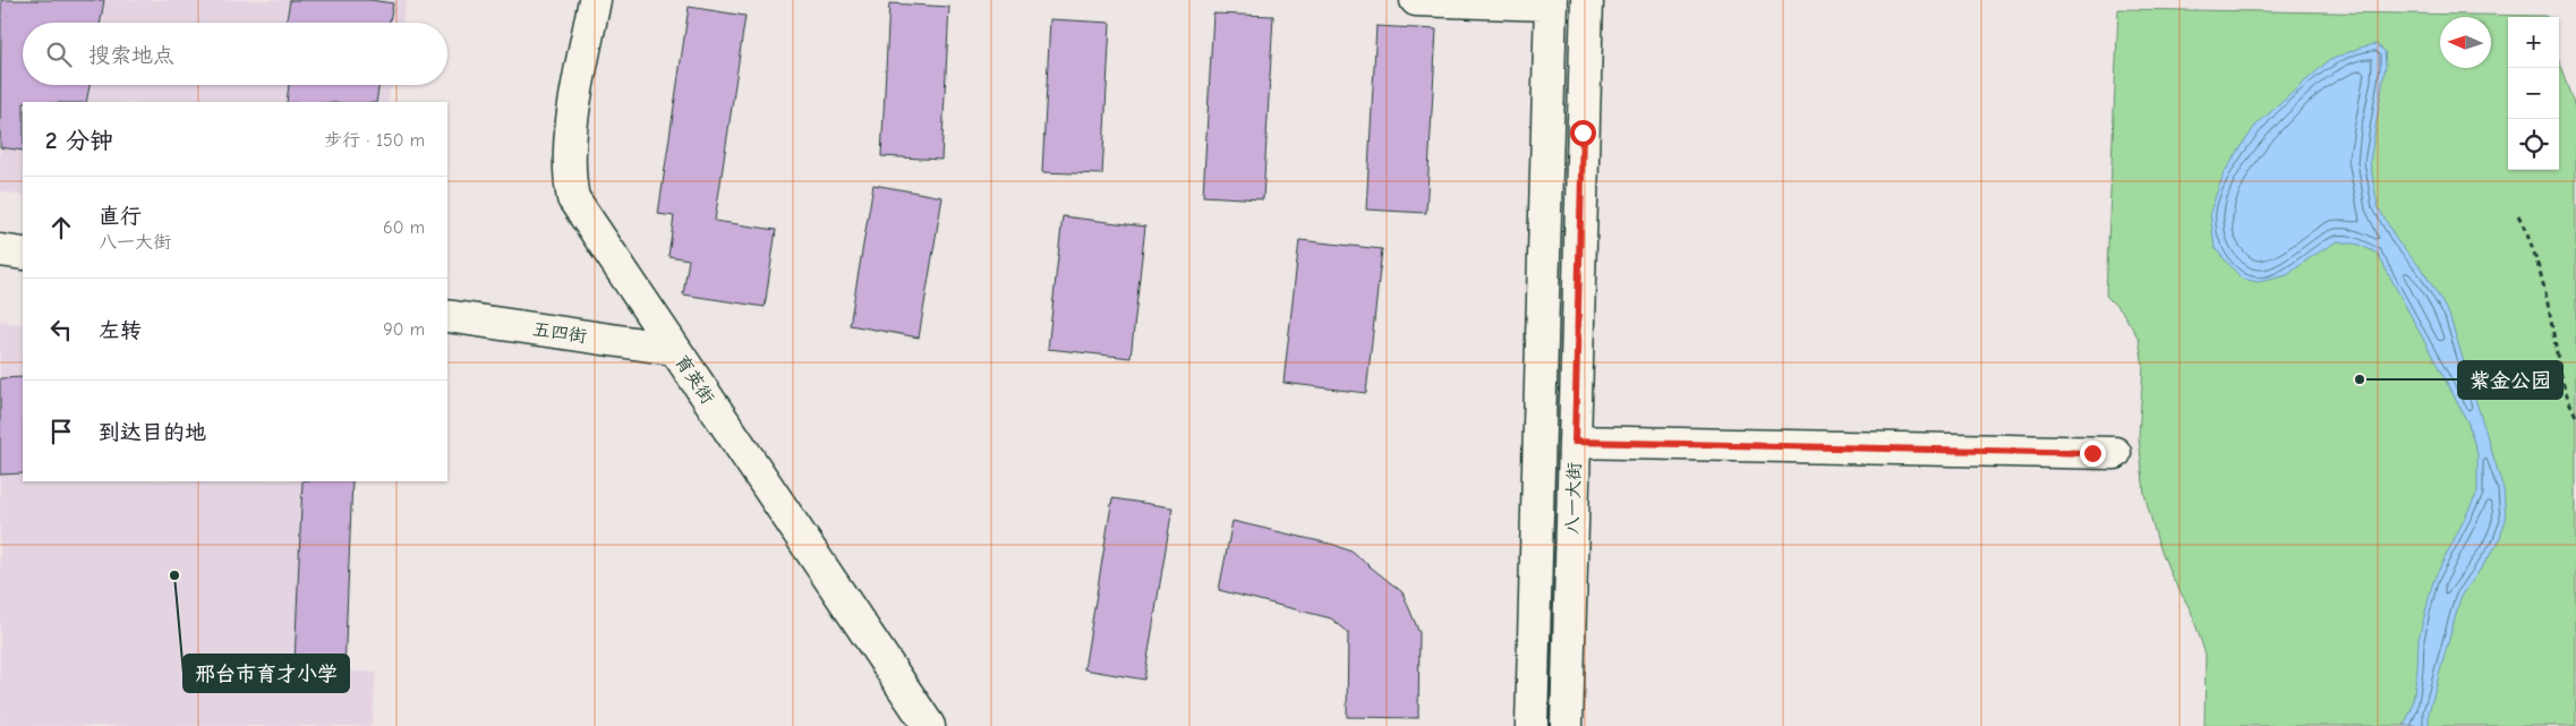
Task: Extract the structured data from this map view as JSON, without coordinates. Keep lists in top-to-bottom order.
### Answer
{
  "streets": {
    "street": ["五四街", "育英街", "八一大街"]
  },
  "crossings": [
    ["五四街", "育英街"]
  ],
  "places": ["紫金公园", "邢台市育才小学"],
  "north": "left",
  "page": {
    "map_buttons": ["+", "−"],
    "search": "搜索地点",
    "heading": ["2 分钟", "步行 · 150 m"],
    "list": [
      ["直行", "八一大街", "60 m"],
      ["左转", "90 m"],
      "到达目的地"
    ]
  }
}
